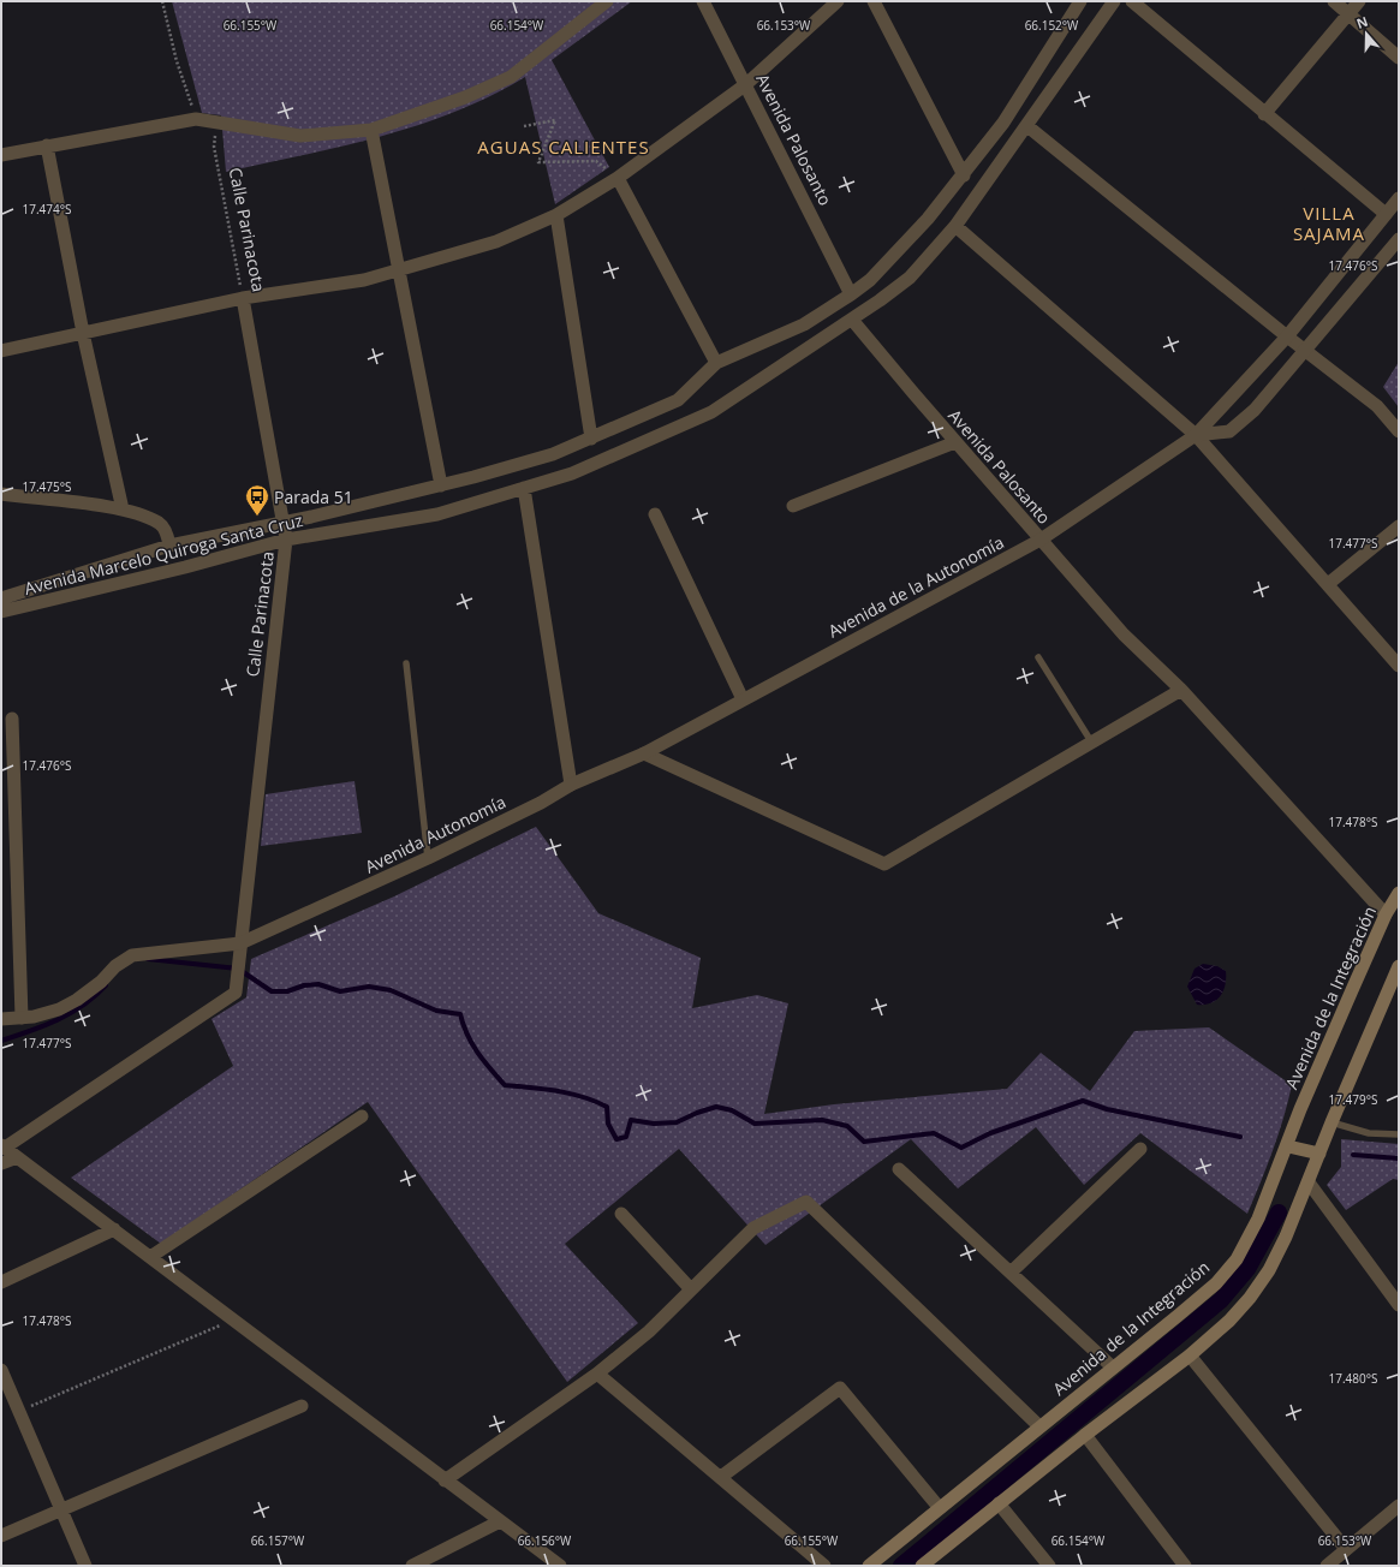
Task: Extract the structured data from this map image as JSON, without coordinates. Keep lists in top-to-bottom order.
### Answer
{
  "streets": {
    "main road": ["Avenida de la Integración"],
    "street": [
      "Avenida Palosanto",
      "Calle Parinacota",
      "Avenida Marcelo Quiroga Santa Cruz",
      "Avenida de la Autonomía",
      "Avenida Autonomía"
    ]
  },
  "crossings": [
    ["Avenida Palosanto", "Avenida Marcelo Quiroga Santa Cruz"],
    ["Avenida Palosanto", "Avenida de la Autonomía"],
    ["Avenida Palosanto", "Avenida de la Integración"],
    ["Calle Parinacota", "Avenida Marcelo Quiroga Santa Cruz"],
    ["Calle Parinacota", "Avenida Autonomía"],
    ["Avenida de la Autonomía", "Avenida Autonomía"]
  ],
  "districts": ["AGUAS CALIENTES", "VILLA SAJAMA"],
  "places": {
    "bus stop": ["Parada 51"]
  },
  "north": "top",
  "coordinates": [
    "66.155°W",
    "66.154°W",
    "66.153°W",
    "66.152°W",
    "17.474°S",
    "17.476°S",
    "17.475°S",
    "17.477°S",
    "17.478°S",
    "17.479°S",
    "17.480°S",
    "66.157°W",
    "66.156°W"
  ]
}
